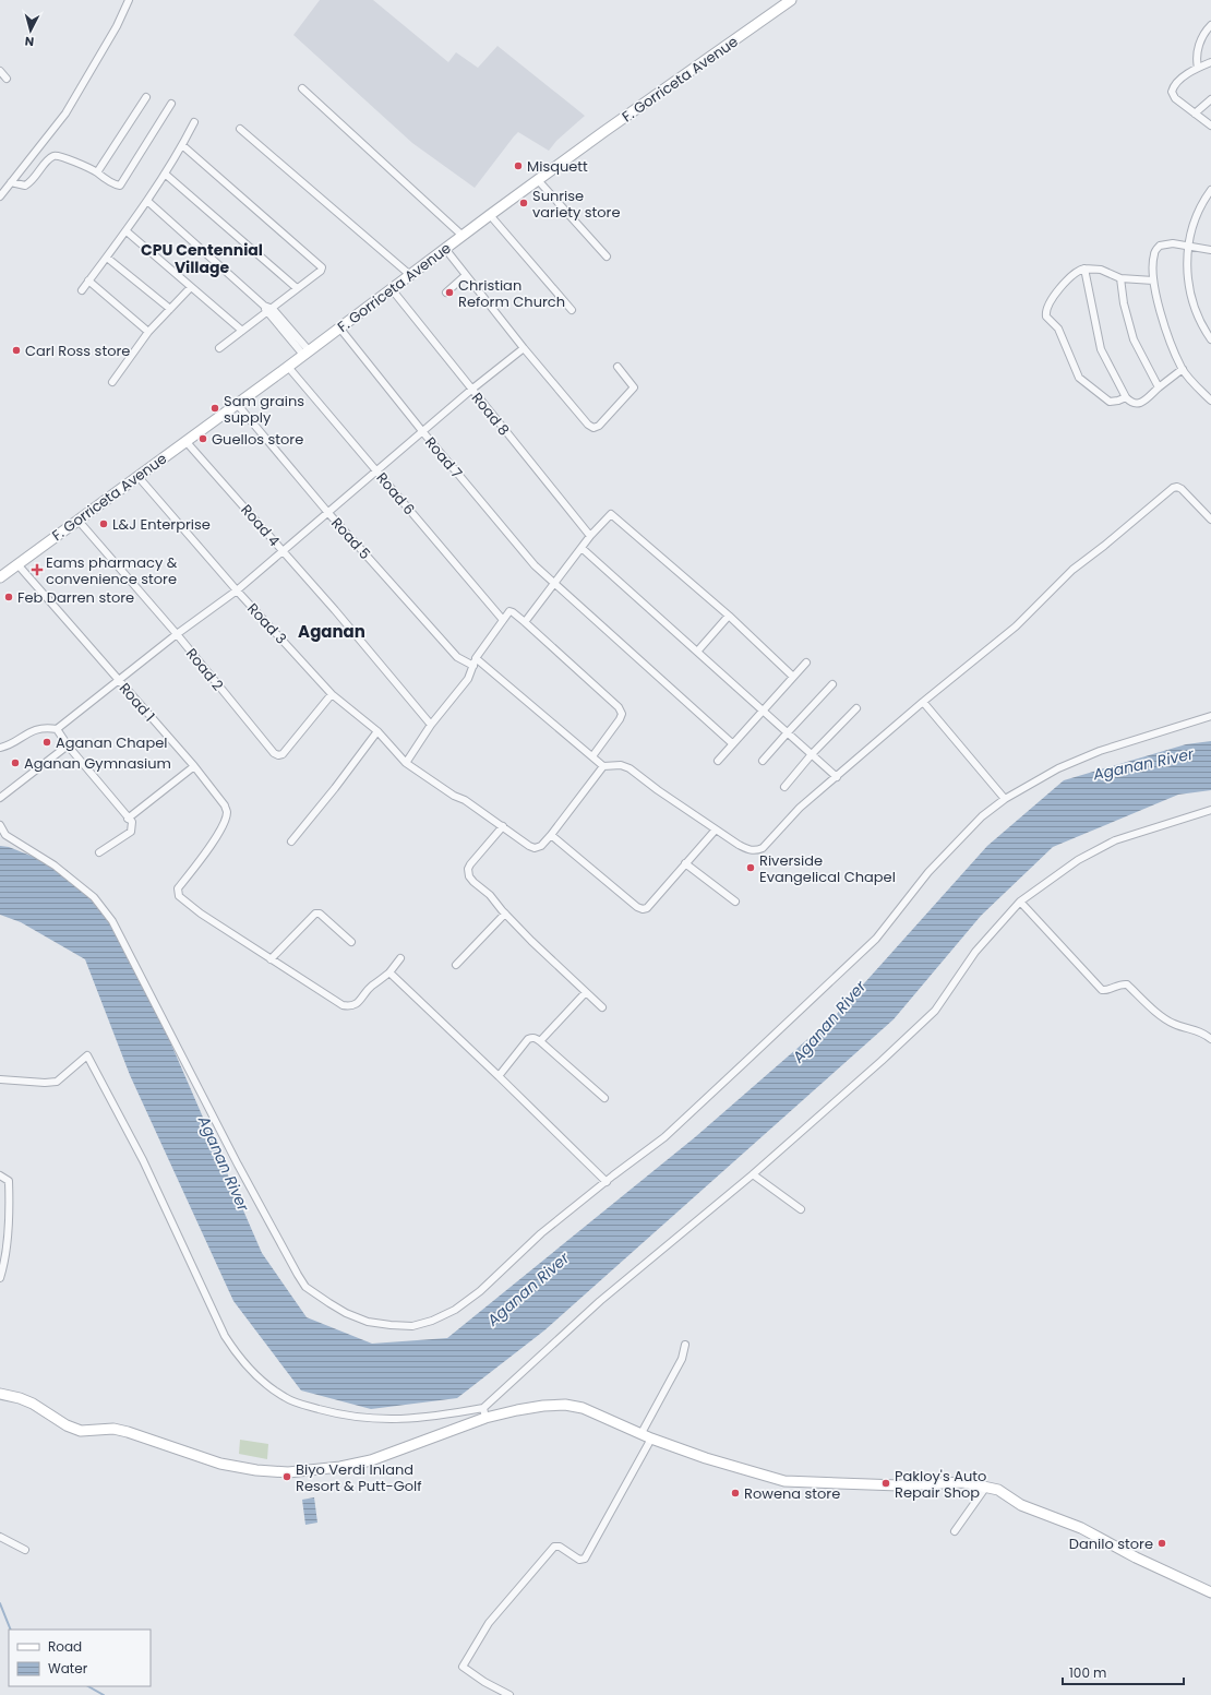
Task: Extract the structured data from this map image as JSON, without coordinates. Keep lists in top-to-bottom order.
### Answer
{
  "streets": {
    "street": [
      "F. Gorriceta Avenue",
      "Road 8",
      "Road 7",
      "Road 6",
      "Road 4",
      "Road 5",
      "Road 3",
      "Road 2",
      "Road 1"
    ]
  },
  "crossings": [
    ["F. Gorriceta Avenue", "Road 8"],
    ["F. Gorriceta Avenue", "Road 7"],
    ["F. Gorriceta Avenue", "Road 6"],
    ["F. Gorriceta Avenue", "Road 4"],
    ["F. Gorriceta Avenue", "Road 5"],
    ["F. Gorriceta Avenue", "Road 3"],
    ["F. Gorriceta Avenue", "Road 2"],
    ["F. Gorriceta Avenue", "Road 1"],
    ["Road 3", "Road 2"]
  ],
  "districts": ["CPU Centennial Village", "Aganan"],
  "water": ["Aganan River"],
  "places": {
    "other": [
      "Misquett",
      "Sunrise variety store",
      "Christian Reform Church",
      "Carl Ross store",
      "Sam grains supply",
      "Guellos store",
      "L&J Enterprise",
      "Feb Darren store",
      "Aganan Chapel",
      "Aganan Gymnasium",
      "Riverside Evangelical Chapel",
      "Biyo Verdi Inland Resort & Putt-Golf",
      "Pakloy's Auto Repair Shop",
      "Rowena store",
      "Danilo store"
    ],
    "health": ["Eams pharmacy & convenience store"]
  },
  "legend": ["Road", "Water"],
  "scale_bar": "100 m",
  "north": "bottom"
}
